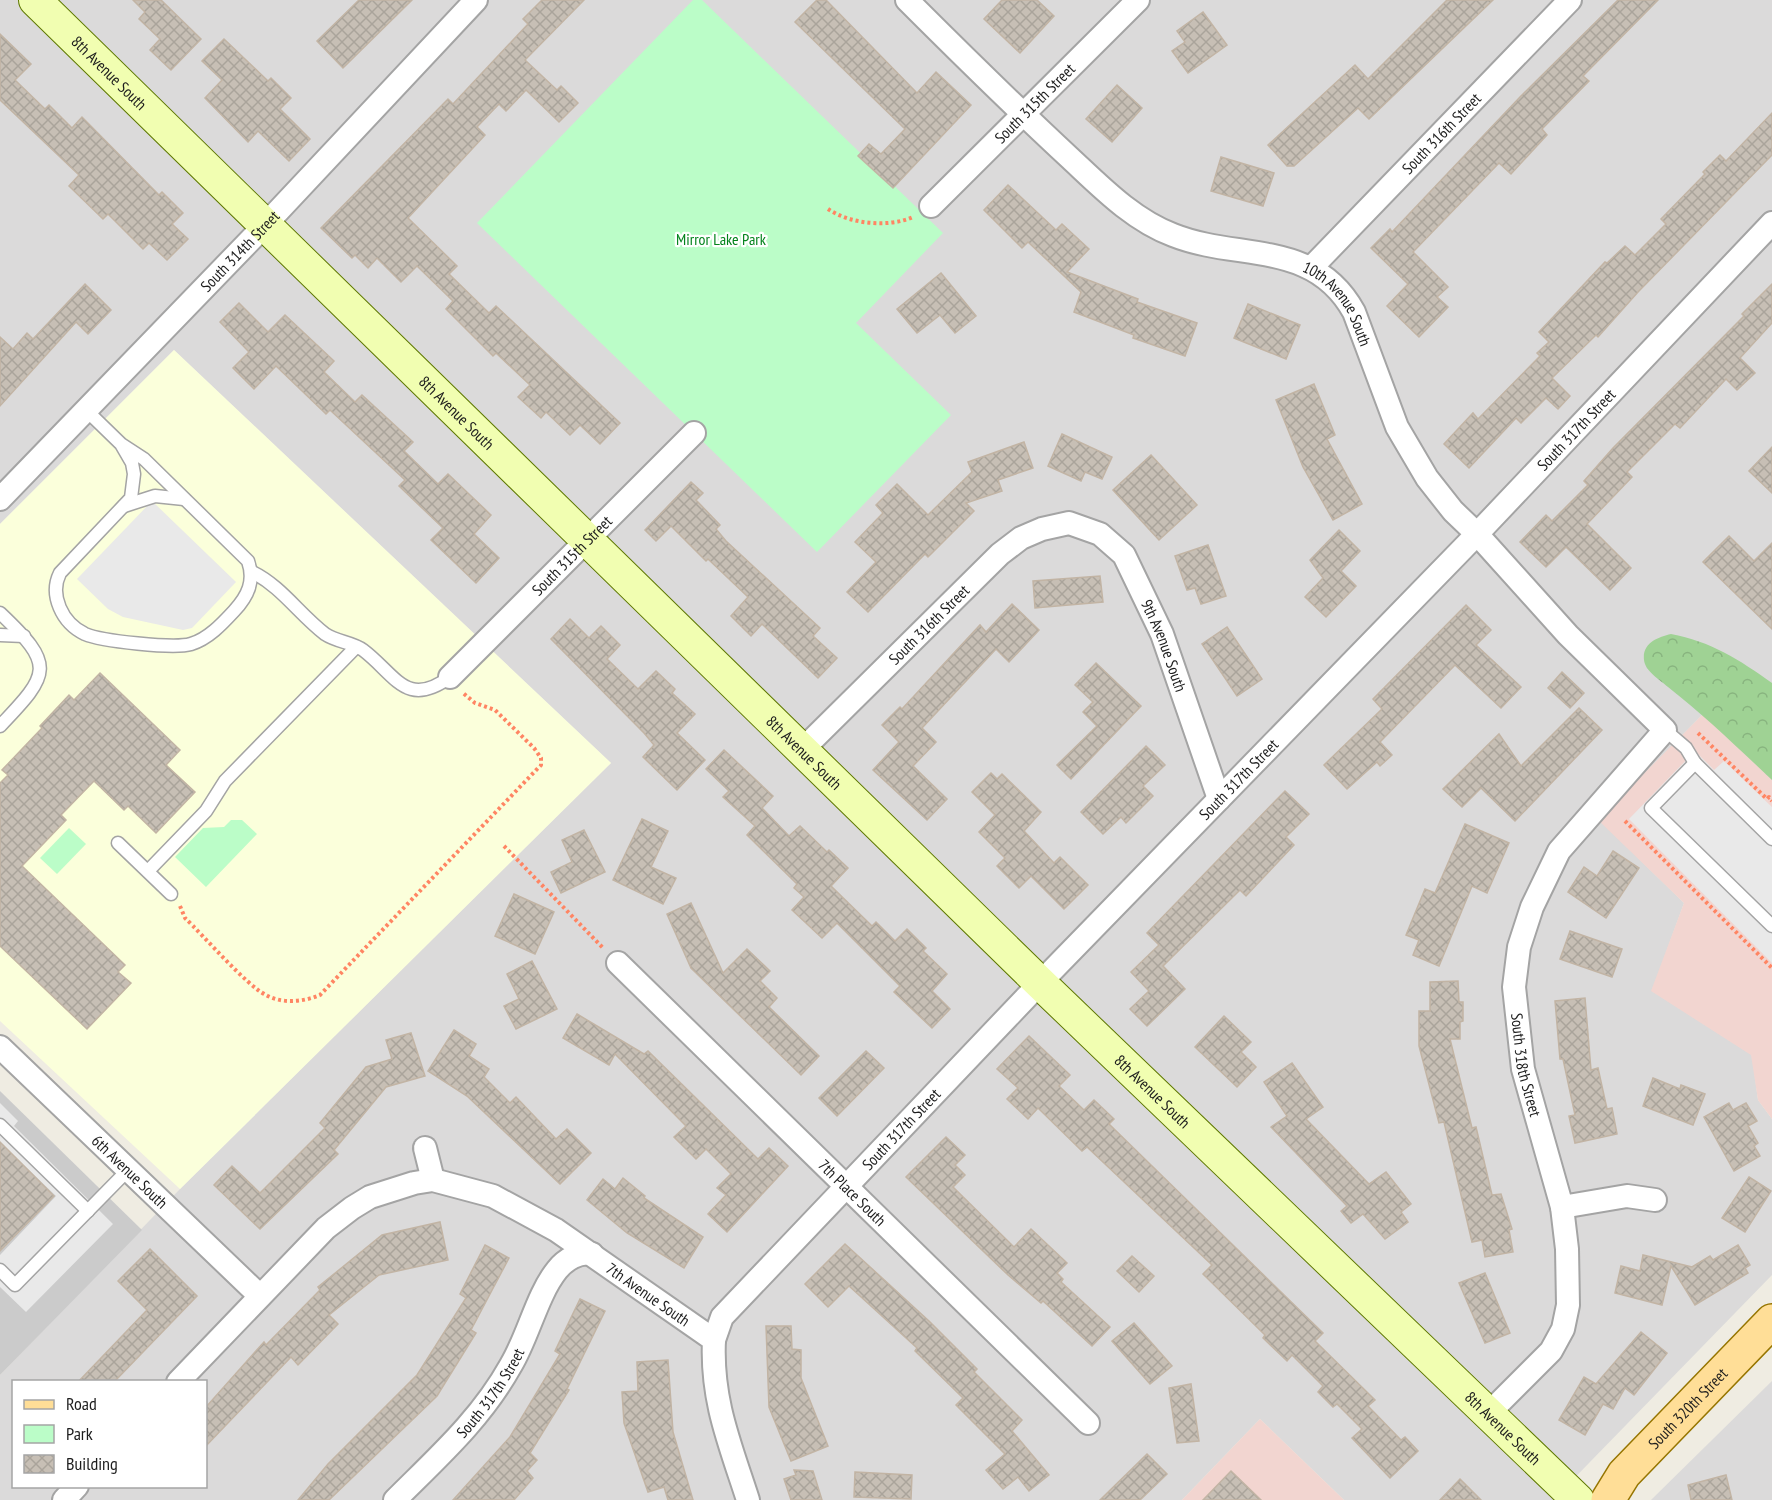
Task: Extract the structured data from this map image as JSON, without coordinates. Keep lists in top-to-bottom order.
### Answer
{
  "streets": {
    "main road": ["South 320th Street"],
    "street": [
      "8th Avenue South",
      "South 315th Street",
      "South 316th Street",
      "South 314th Street",
      "10th Avenue South",
      "South 317th Street",
      "9th Avenue South",
      "South 318th Street",
      "6th Avenue South",
      "7th Place South",
      "7th Avenue South"
    ]
  },
  "crossings": [
    ["8th Avenue South", "South 315th Street"],
    ["8th Avenue South", "South 316th Street"],
    ["8th Avenue South", "South 314th Street"],
    ["8th Avenue South", "South 317th Street"],
    ["8th Avenue South", "South 318th Street"],
    ["South 315th Street", "10th Avenue South"],
    ["South 316th Street", "10th Avenue South"],
    ["South 316th Street", "9th Avenue South"],
    ["10th Avenue South", "South 317th Street"],
    ["10th Avenue South", "South 318th Street"],
    ["South 317th Street", "9th Avenue South"],
    ["South 317th Street", "7th Place South"],
    ["South 317th Street", "7th Avenue South"],
    ["6th Avenue South", "7th Avenue South"]
  ],
  "parks": ["Mirror Lake Park"],
  "legend": ["Road", "Park", "Building"]
}
